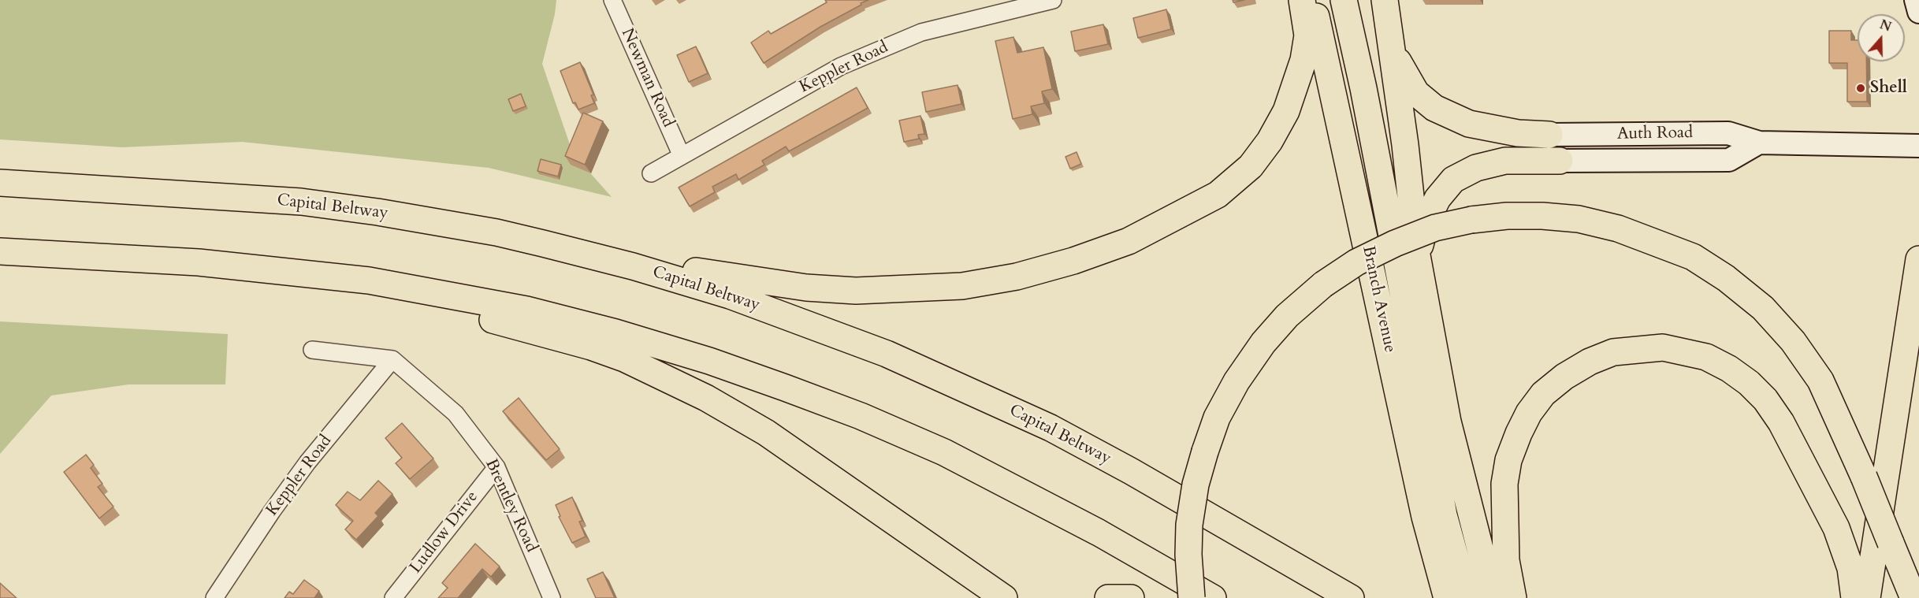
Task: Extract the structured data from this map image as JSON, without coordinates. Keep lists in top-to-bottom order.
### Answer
{
  "streets": {
    "highway": ["Capital Beltway", "Branch Avenue"],
    "main road": ["Auth Road"],
    "street": [
      "Keppler Road",
      "Newman Road",
      "Brentley Road",
      "Ludlow Drive"
    ]
  },
  "crossings": [
    ["Keppler Road", "Newman Road"],
    ["Keppler Road", "Brentley Road"],
    ["Brentley Road", "Ludlow Drive"]
  ],
  "places": ["Shell"],
  "north": "top"
}
